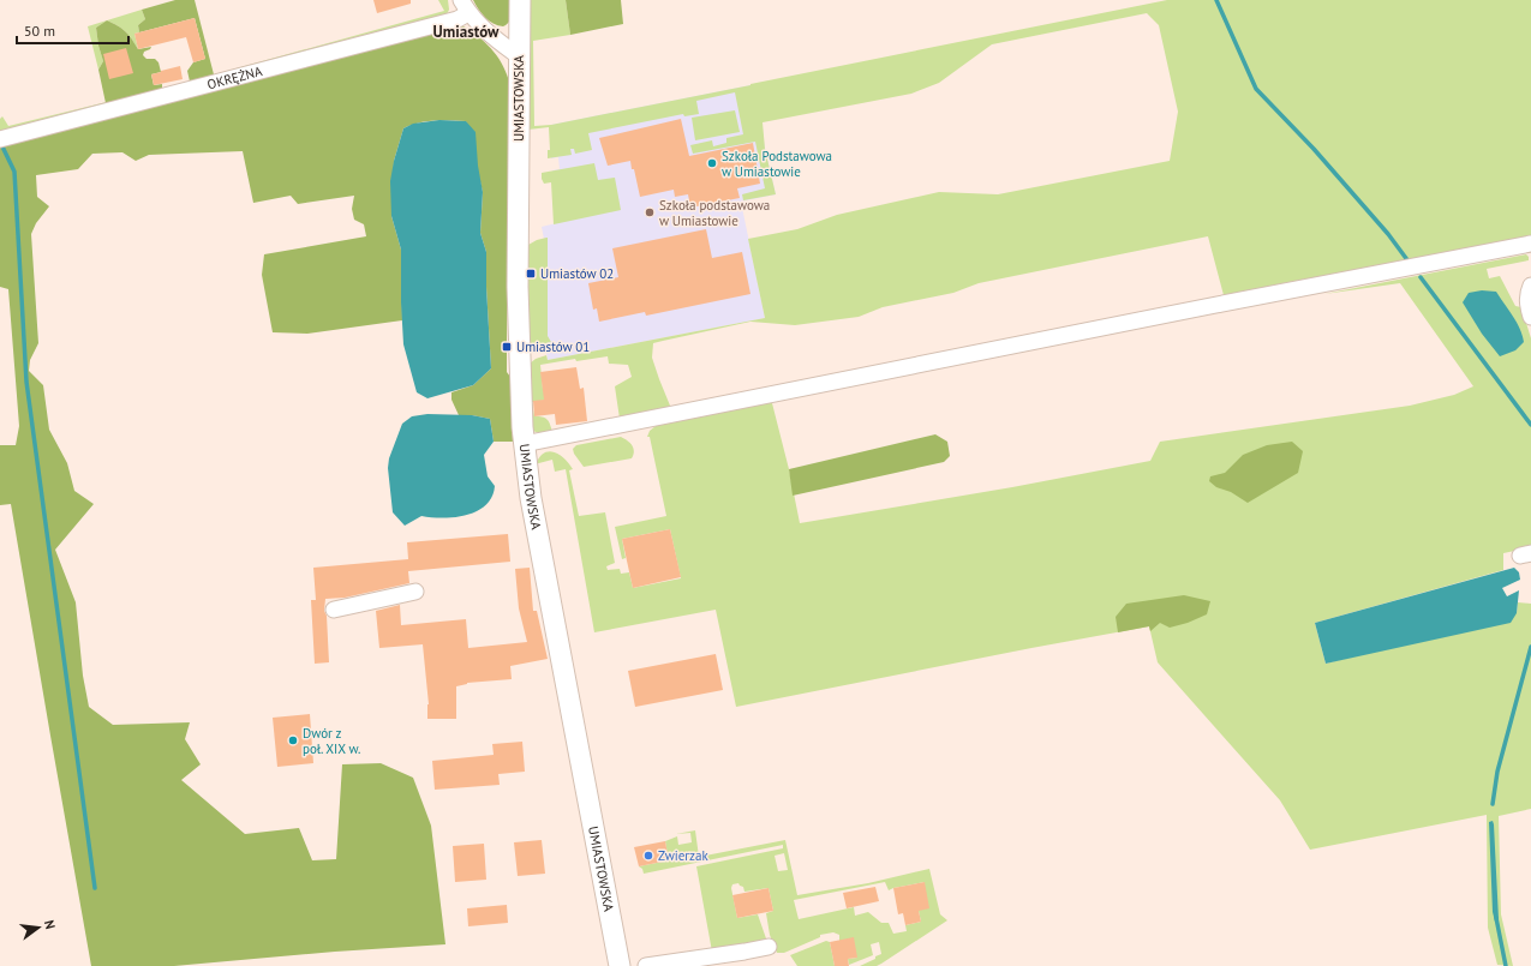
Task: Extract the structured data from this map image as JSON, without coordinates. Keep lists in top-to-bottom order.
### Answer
{
  "streets": {
    "main road": ["UMIASTOWSKA"],
    "street": ["OKRĘŻNA"]
  },
  "districts": ["Umiastów"],
  "places": {
    "other": [
      "Szkoła Podstawowa w Umiastowie",
      "Szkoła podstawowa w Umiastowie",
      "Dwór z poł. XIX w.",
      "Zwierzak"
    ],
    "transit": ["Umiastów 02", "Umiastów 01"]
  },
  "scale_bar": "50 m",
  "north": "right"
}
